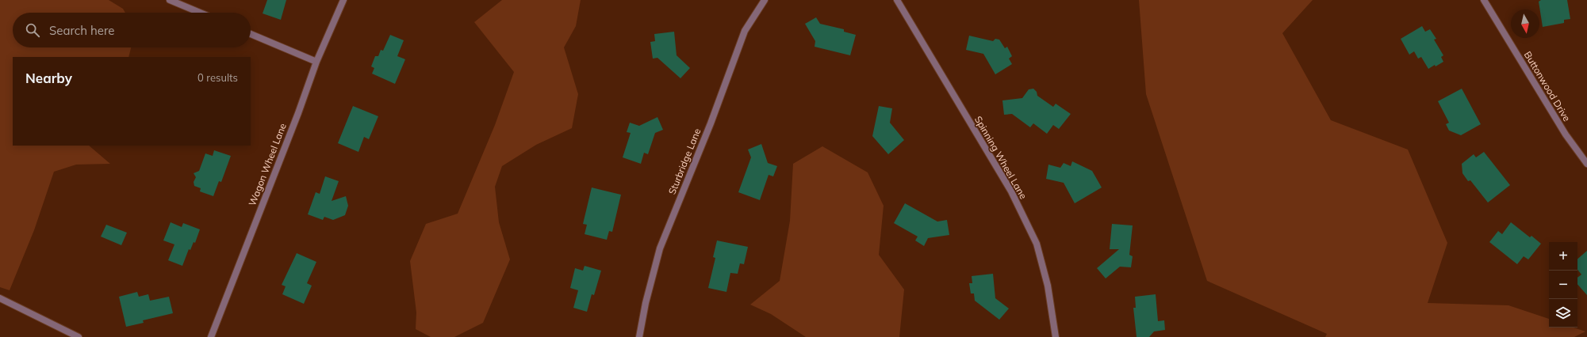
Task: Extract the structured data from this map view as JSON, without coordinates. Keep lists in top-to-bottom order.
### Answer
{
  "streets": {
    "street": [
      "Buttonwood Drive",
      "Spinning Wheel Lane",
      "Sturbridge Lane",
      "Wagon Wheel Lane"
    ]
  },
  "north": "bottom",
  "page": {
    "search": "Search here",
    "heading": ["Nearby", "0 results"],
    "map_buttons": ["+", "−"]
  }
}
